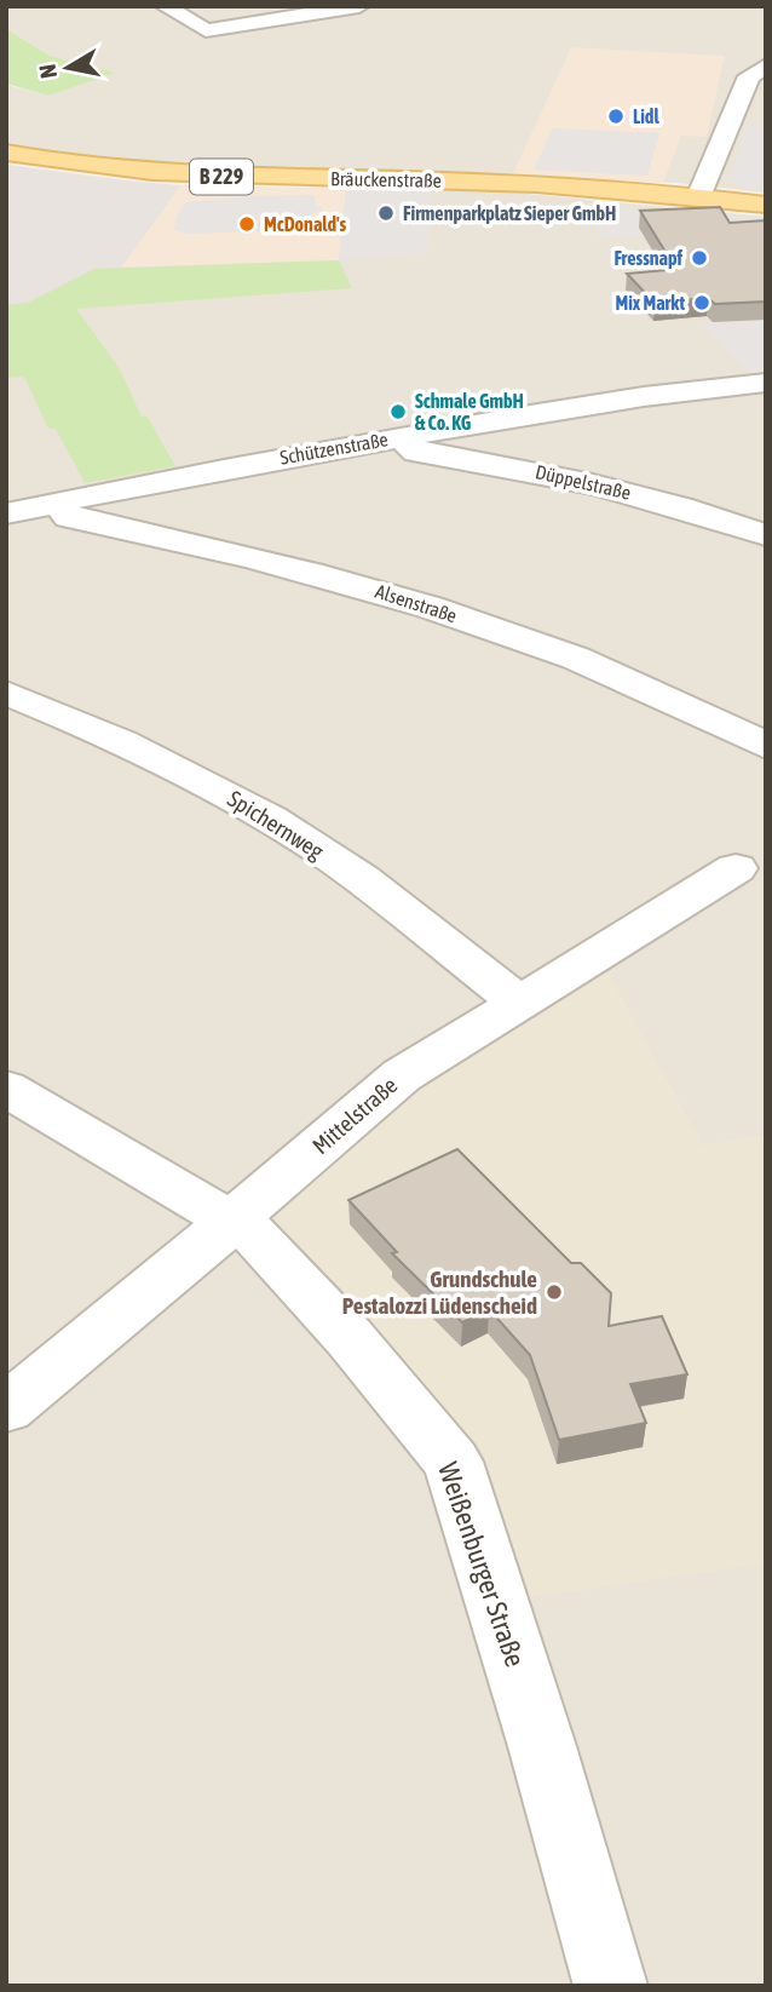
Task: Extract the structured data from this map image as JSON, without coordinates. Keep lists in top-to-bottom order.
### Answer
{
  "streets": {
    "main road": ["B 229", "Bräuckenstraße"],
    "street": [
      "Schützenstraße",
      "Düppelstraße",
      "Alsenstraße",
      "Spichernweg",
      "Mittelstraße",
      "Weißenburger Straße"
    ]
  },
  "crossings": [
    ["Schützenstraße", "Düppelstraße"],
    ["Schützenstraße", "Alsenstraße"],
    ["Spichernweg", "Mittelstraße"],
    ["Mittelstraße", "Weißenburger Straße"]
  ],
  "places": [
    "Lidl",
    "Firmenparkplatz Sieper GmbH",
    "McDonald's",
    "Fressnapf",
    "Mix Markt",
    "Schmale GmbH & Co. KG",
    "Grundschule Pestalozzi Lüdenscheid"
  ],
  "north": "left"
}
